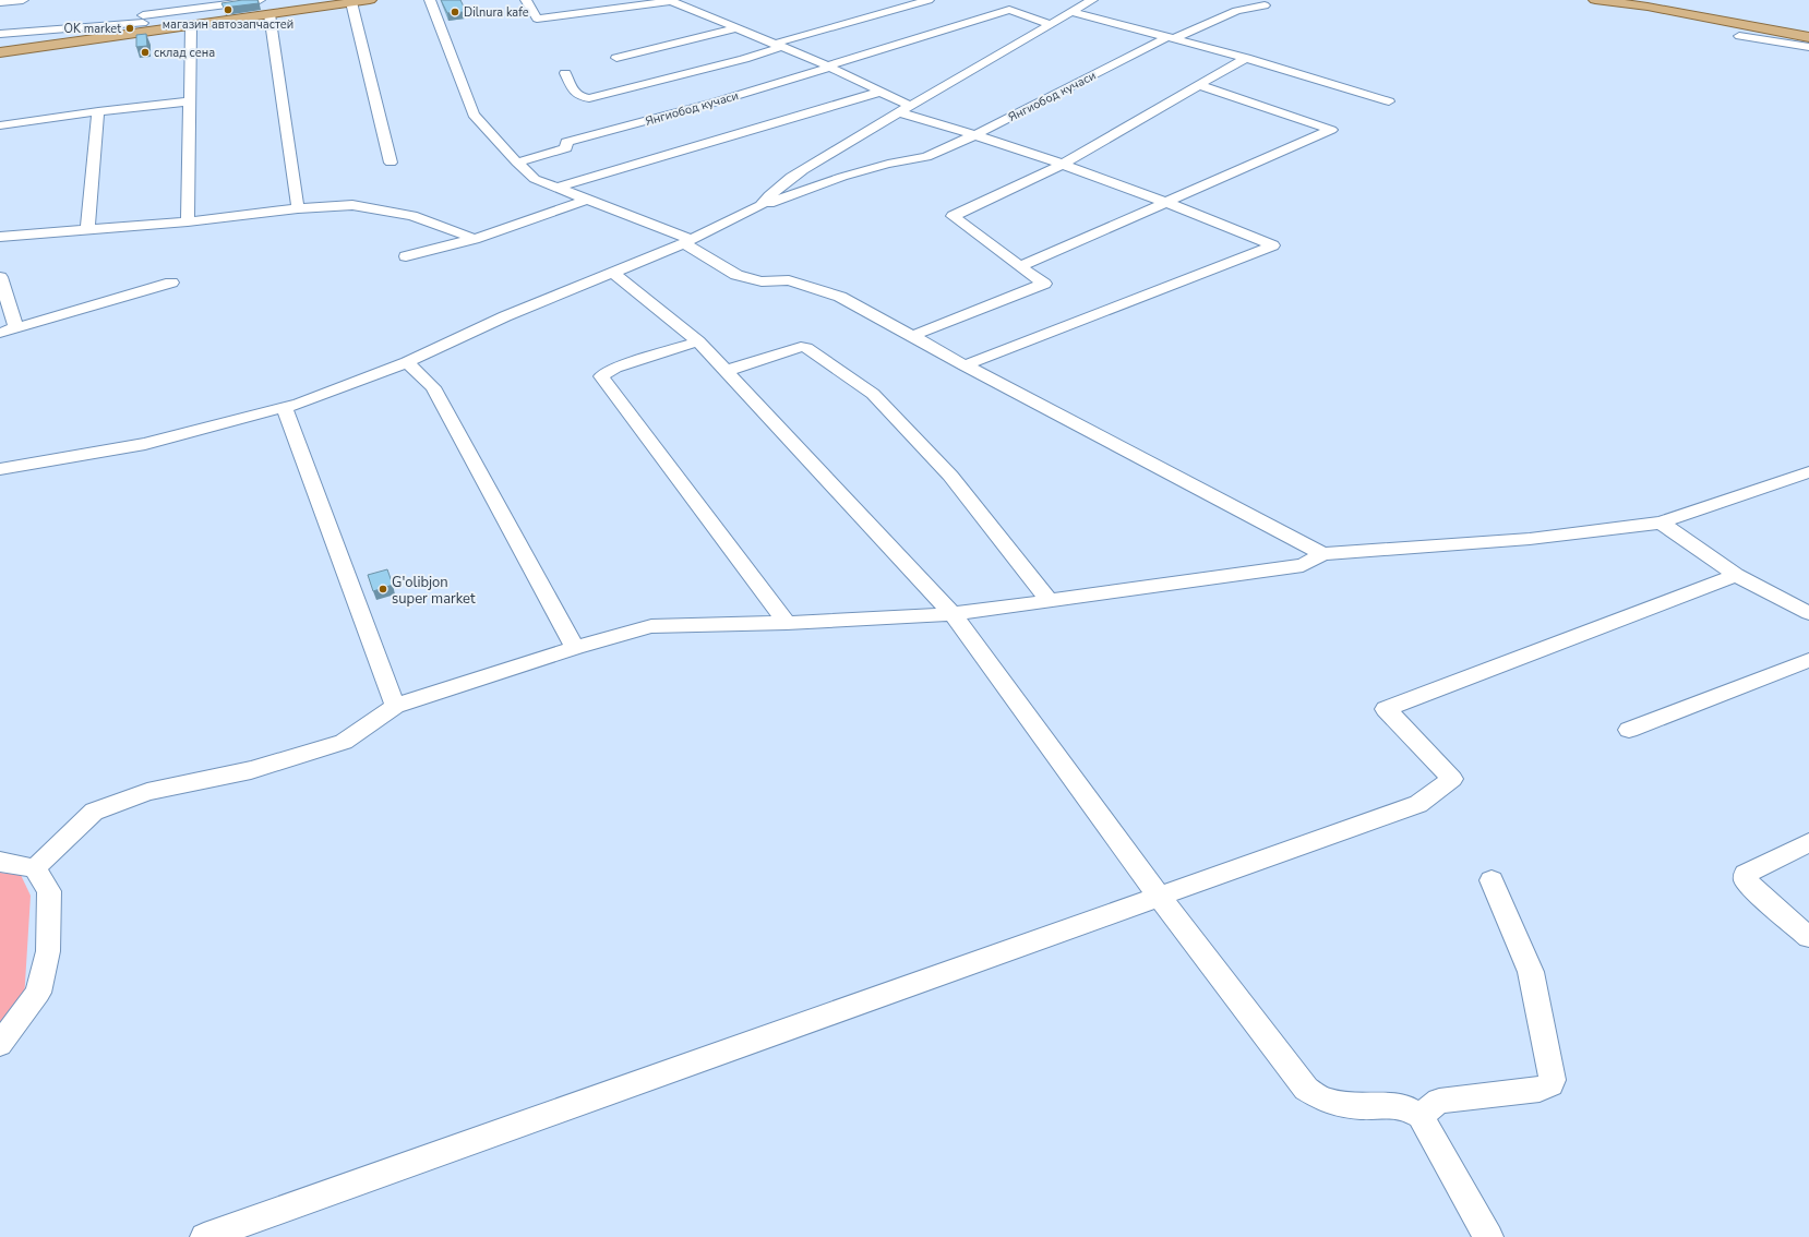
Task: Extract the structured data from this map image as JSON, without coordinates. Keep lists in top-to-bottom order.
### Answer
{
  "streets": {
    "street": ["Янгиобод кучаси"]
  },
  "places": [
    "магазин автозапчастей",
    "Dilnura kafe",
    "OK market",
    "склад сена",
    "G'olibjon super market"
  ]
}
